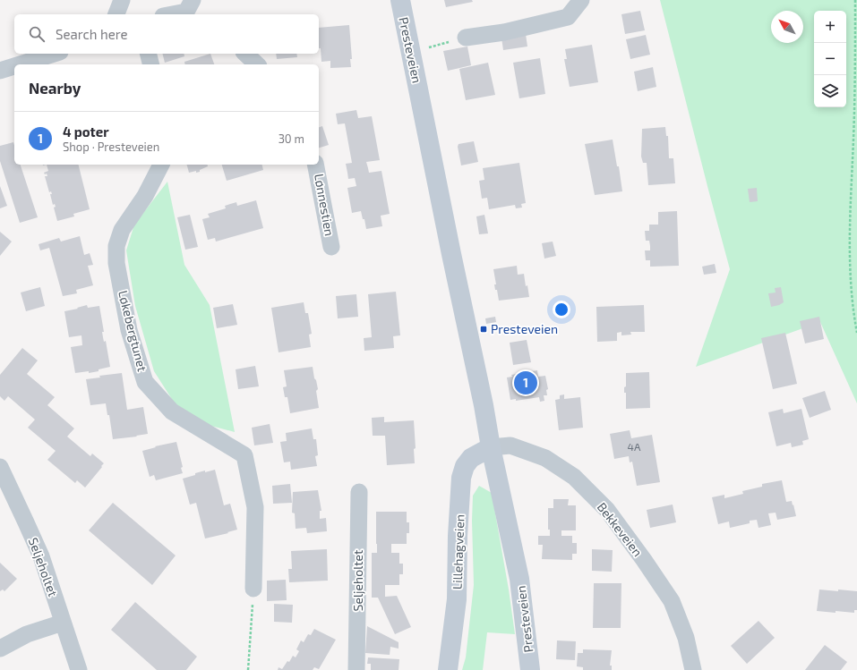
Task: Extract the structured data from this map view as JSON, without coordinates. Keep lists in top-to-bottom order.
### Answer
{
  "streets": {
    "main road": ["Presteveien", "Lillehagveien"],
    "street": [
      "Lønnestien",
      "Løkebergtunet",
      "Bekkeveien",
      "Seljeholtet"
    ]
  },
  "crossings": [
    ["Presteveien", "Bekkeveien"],
    ["Presteveien", "Lillehagveien"],
    ["Bekkeveien", "Lillehagveien"]
  ],
  "places": {
    "transit": ["Presteveien"]
  },
  "house_numbers": ["4A"],
  "north": "top left",
  "page": {
    "map_buttons": ["+", "−"],
    "search": "Search here",
    "heading": "Nearby",
    "list": [
      {
        "mark": "1",
        "name": "4 poter",
        "note": "Shop · Presteveien",
        "value": "30 m"
      }
    ],
    "pins": "1"
  }
}
